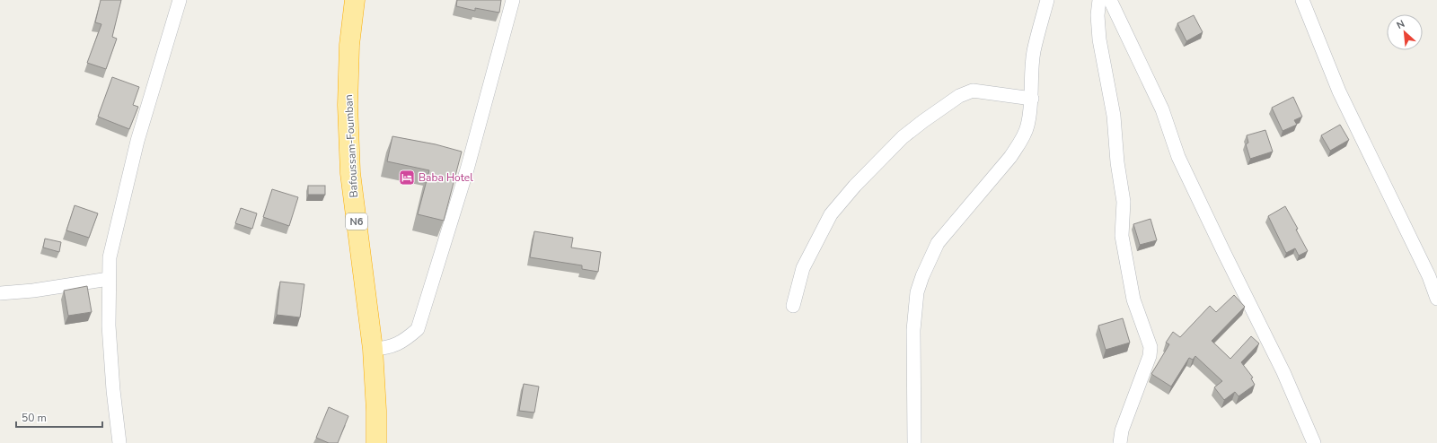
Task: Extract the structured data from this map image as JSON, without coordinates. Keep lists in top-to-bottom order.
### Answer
{
  "streets": {
    "highway": ["Bafoussam-Foumban", "N6"]
  },
  "places": {
    "hotel": ["Baba Hotel"]
  },
  "scale_bar": "50 m",
  "north": "top left"
}
